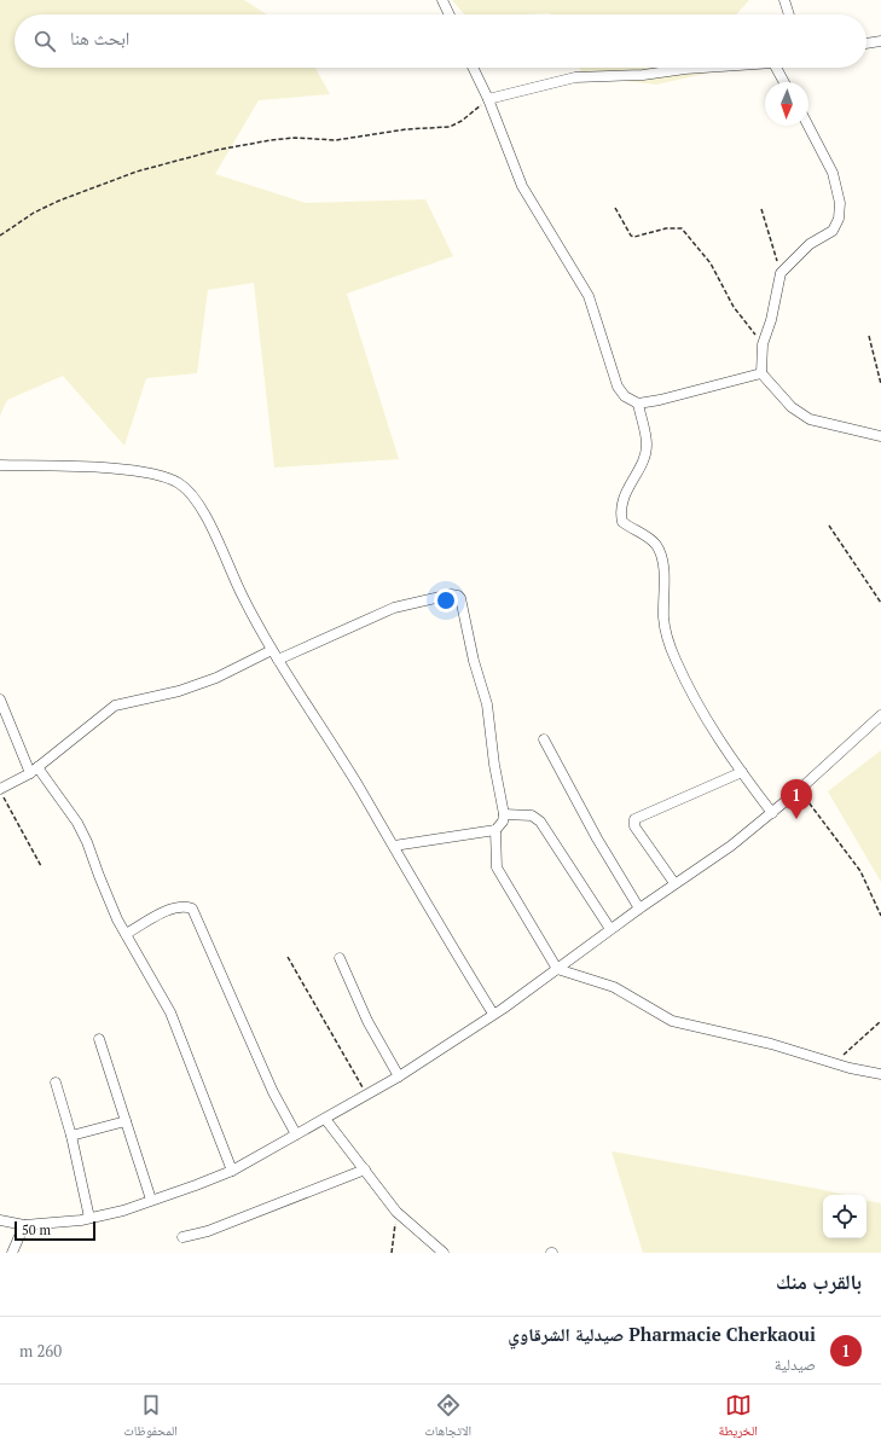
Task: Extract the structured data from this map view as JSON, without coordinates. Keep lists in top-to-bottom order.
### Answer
{
  "scale_bar": "50 m",
  "north": "bottom",
  "page": {
    "search": "ابحث هنا",
    "pins": "1",
    "scale": "50 m",
    "heading": "بالقرب منك",
    "list": [
      {
        "mark": "1",
        "name": "Pharmacie Cherkaoui صيدلية الشرقاوي",
        "note": "صيدلية",
        "value": "260 m"
      }
    ],
    "nav": ["الخريطة", "الاتجاهات", "المحفوظات"]
  }
}
